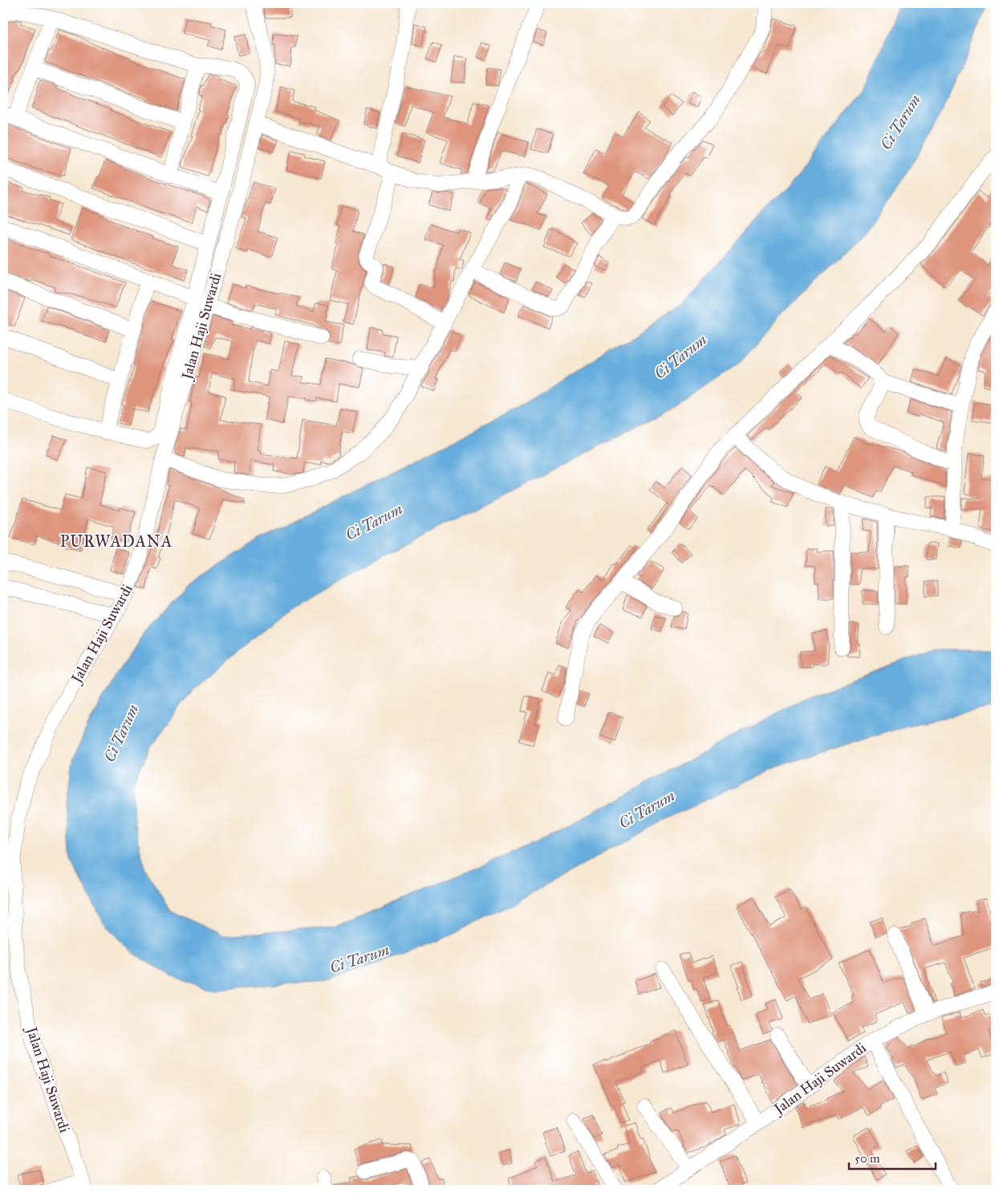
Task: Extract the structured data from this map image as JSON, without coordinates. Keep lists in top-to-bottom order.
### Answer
{
  "streets": {
    "street": ["Jalan Haji Suwardi"]
  },
  "districts": ["PURWADANA"],
  "water": ["Ci Tarum"],
  "scale_bar": "50 m"
}
